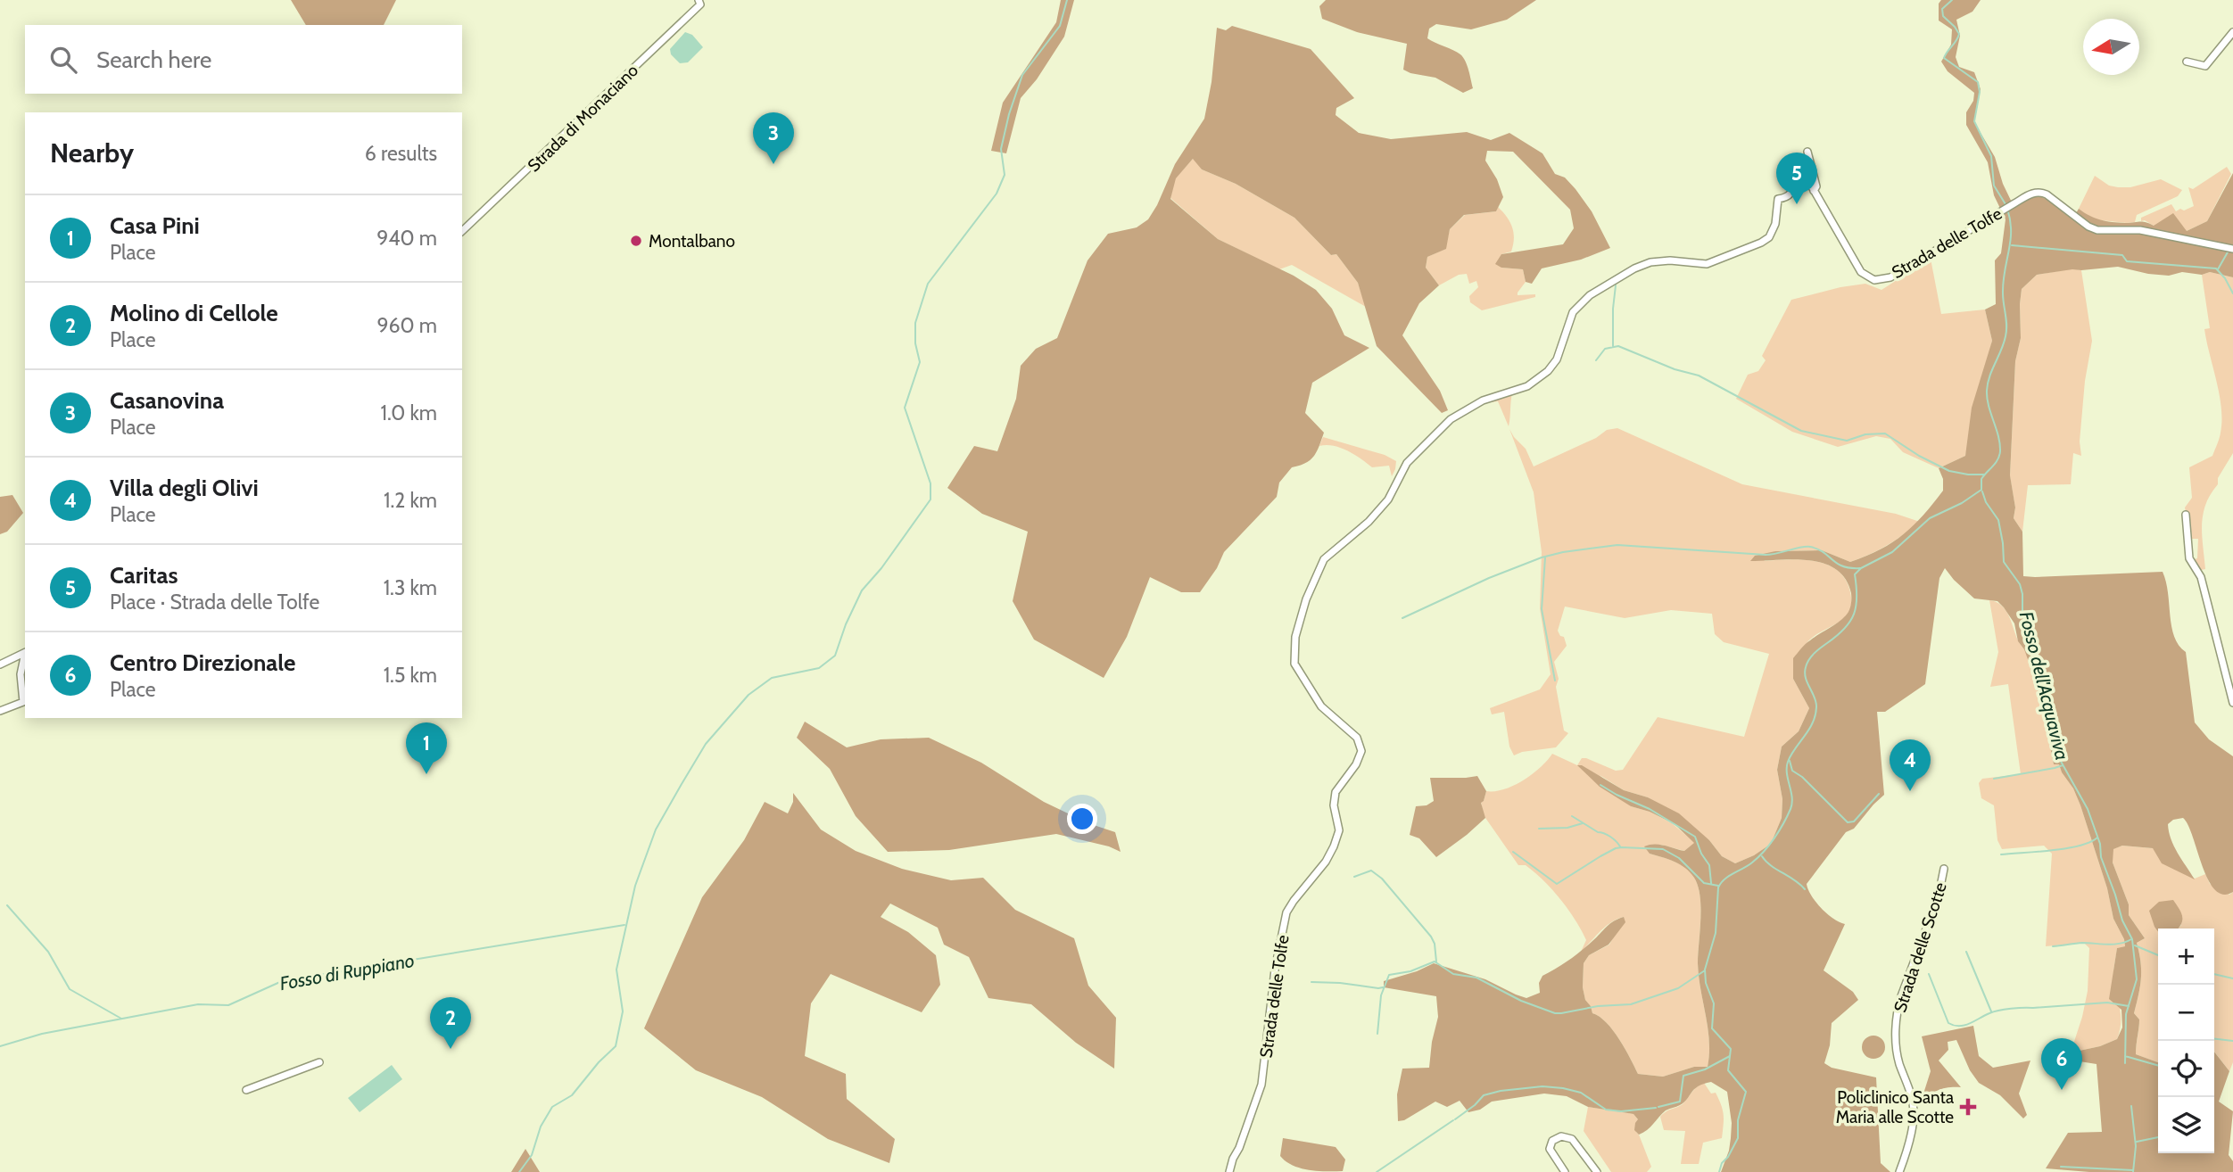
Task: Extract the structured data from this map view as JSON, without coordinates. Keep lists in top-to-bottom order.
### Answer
{
  "streets": {
    "street": ["Strada di Monaciano", "Strada delle Tolfe", "Strada delle Scotte"]
  },
  "water": ["Fosso dell'Acquaviva", "Fosso di Ruppiano"],
  "places": {
    "other": ["Montalbano"],
    "health": ["Policlinico Santa Maria alle Scotte"]
  },
  "north": "left",
  "page": {
    "search": "Search here",
    "pins": [
      "3",
      "5",
      "1",
      "4",
      "2",
      "6"
    ],
    "heading": ["Nearby", "6 results"],
    "list": [
      {
        "mark": "1",
        "name": "Casa Pini",
        "note": "Place",
        "value": "940 m"
      },
      {
        "mark": "2",
        "name": "Molino di Cellole",
        "note": "Place",
        "value": "960 m"
      },
      {
        "mark": "3",
        "name": "Casanovina",
        "note": "Place",
        "value": "1.0 km"
      },
      {
        "mark": "4",
        "name": "Villa degli Olivi",
        "note": "Place",
        "value": "1.2 km"
      },
      {
        "mark": "5",
        "name": "Caritas",
        "note": "Place · Strada delle Tolfe",
        "value": "1.3 km"
      },
      {
        "mark": "6",
        "name": "Centro Direzionale",
        "note": "Place",
        "value": "1.5 km"
      }
    ],
    "map_buttons": ["+", "−"]
  }
}
